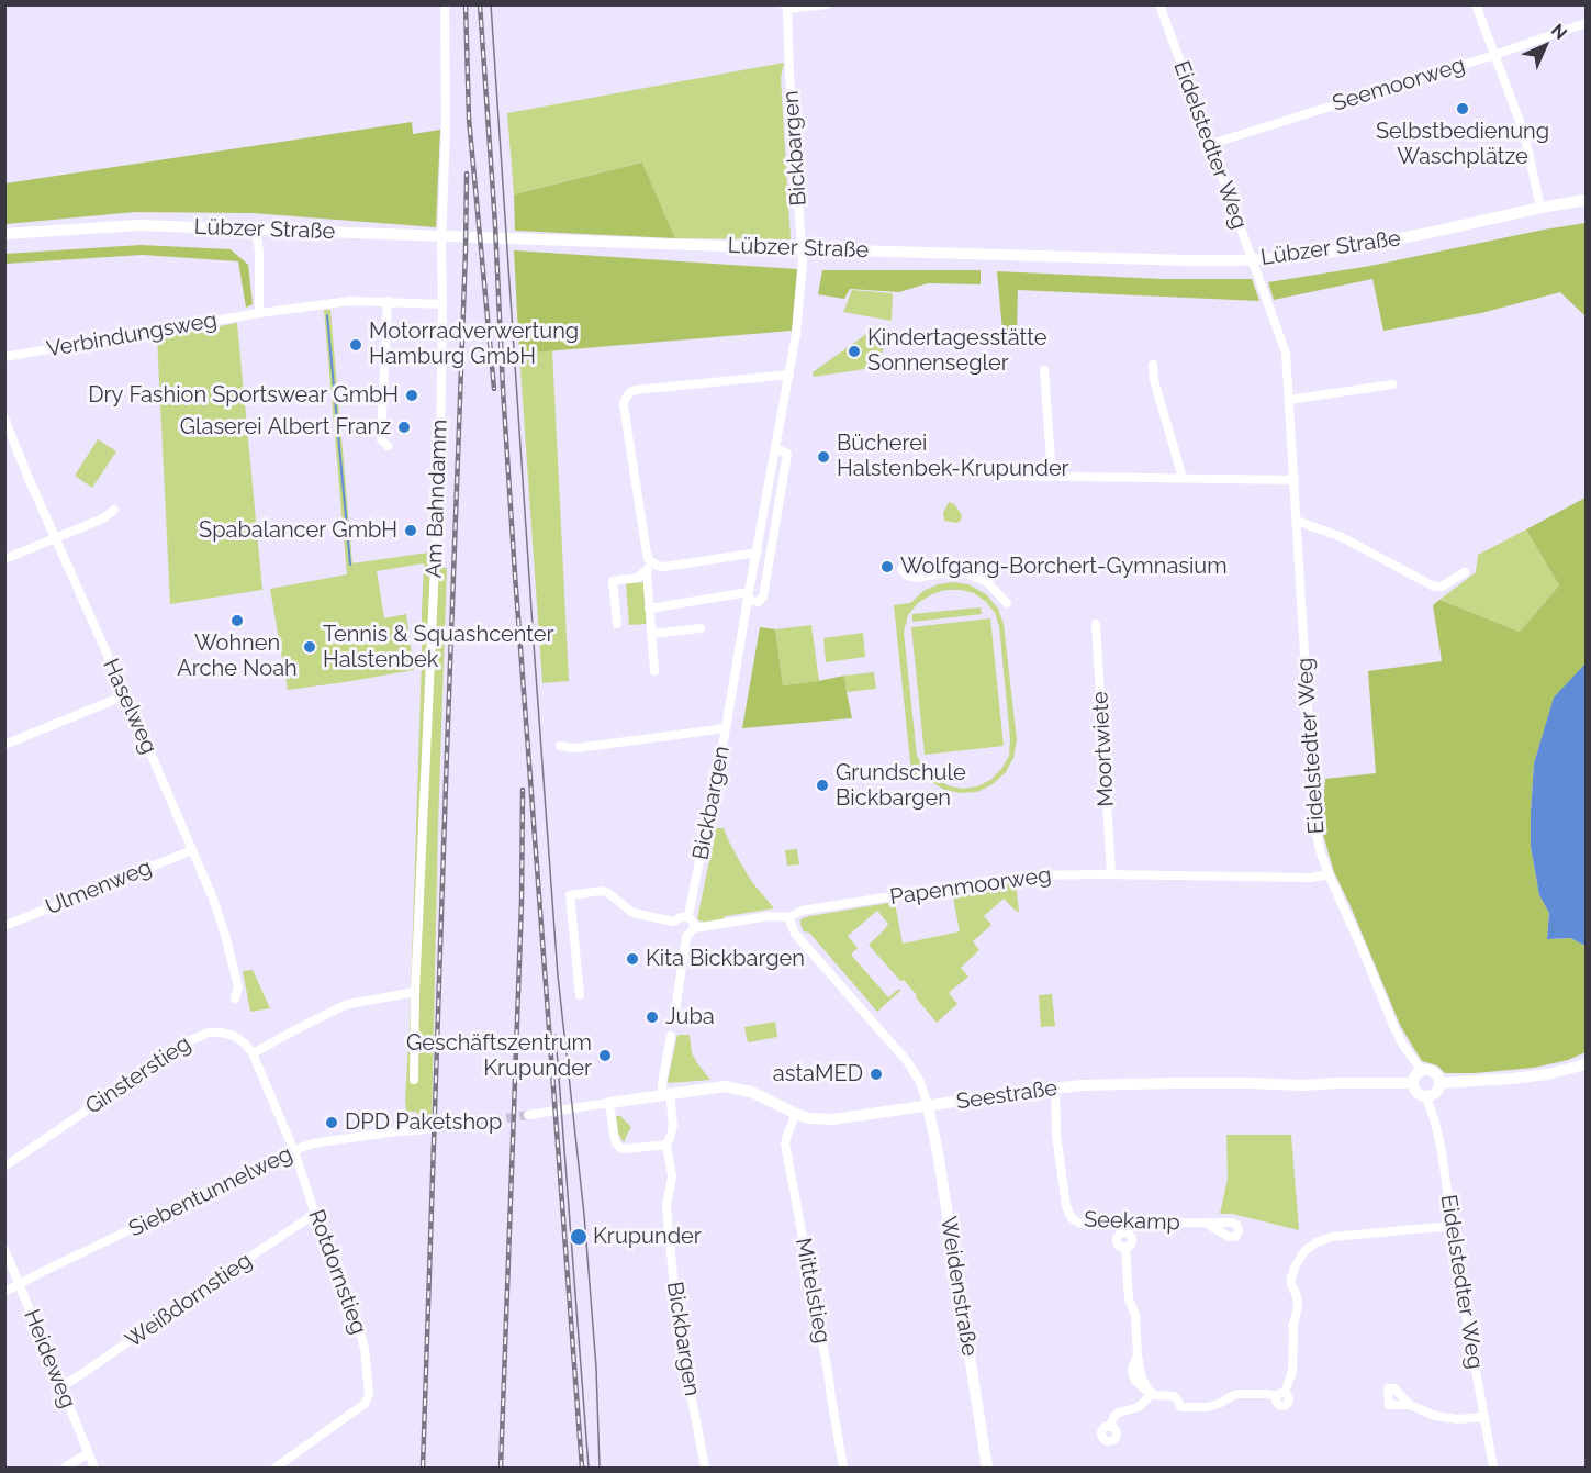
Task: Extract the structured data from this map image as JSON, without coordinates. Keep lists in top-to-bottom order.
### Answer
{
  "streets": {
    "street": [
      "Seemoorweg",
      "Eidelstedter Weg",
      "Bickbargen",
      "Lübzer Straße",
      "Verbindungsweg",
      "Am Bahndamm",
      "Haselweg",
      "Moortwiete",
      "Papenmoorweg",
      "Ulmenweg",
      "Ginsterstieg",
      "Seestraße",
      "Siebentunnelweg",
      "Seekamp",
      "Rotdornstieg",
      "Weidenstraße",
      "Mittelstieg",
      "Weißdornstieg",
      "Heideweg"
    ]
  },
  "crossings": [
    ["Seemoorweg", "Eidelstedter Weg"],
    ["Eidelstedter Weg", "Lübzer Straße"],
    ["Eidelstedter Weg", "Papenmoorweg"],
    ["Eidelstedter Weg", "Seestraße"],
    ["Bickbargen", "Lübzer Straße"],
    ["Bickbargen", "Seestraße"],
    ["Verbindungsweg", "Am Bahndamm"],
    ["Haselweg", "Ulmenweg"],
    ["Moortwiete", "Papenmoorweg"],
    ["Ginsterstieg", "Siebentunnelweg"],
    ["Ginsterstieg", "Rotdornstieg"],
    ["Seestraße", "Seekamp"],
    ["Seestraße", "Weidenstraße"],
    ["Seestraße", "Mittelstieg"],
    ["Siebentunnelweg", "Rotdornstieg"],
    ["Siebentunnelweg", "Heideweg"],
    ["Rotdornstieg", "Weißdornstieg"],
    ["Weißdornstieg", "Heideweg"]
  ],
  "places": [
    "Selbstbedienung Waschplätze",
    "Motorradverwertung Hamburg GmbH",
    "Kindertagesstätte Sonnensegler",
    "Dry Fashion Sportswear GmbH",
    "Glaserei Albert Franz",
    "Bücherei Halstenbek-Krupunder",
    "Spabalancer GmbH",
    "Wolfgang-Borchert-Gymnasium",
    "Wohnen Arche Noah",
    "Tennis & Squashcenter Halstenbek",
    "Grundschule Bickbargen",
    "Kita Bickbargen",
    "Juba",
    "Geschäftszentrum Krupunder",
    "astaMED",
    "DPD Paketshop",
    "Krupunder"
  ],
  "north": "top right"
}
